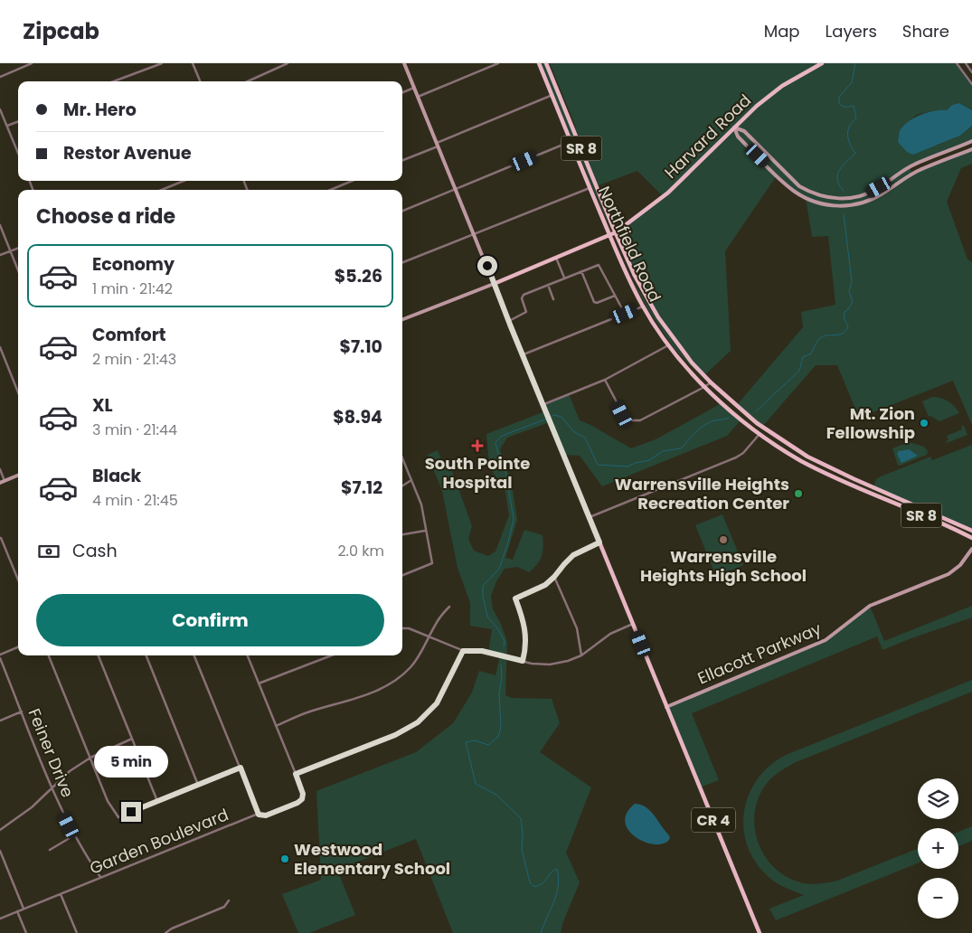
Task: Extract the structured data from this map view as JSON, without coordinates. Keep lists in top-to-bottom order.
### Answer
{
  "streets": {
    "main road": [
      "Harvard Road",
      "SR 8",
      "Northfield Road",
      "CR 4"
    ],
    "street": ["Ellacott Parkway", "Feiner Drive", "Garden Boulevard"]
  },
  "crossings": [
    ["Harvard Road", "Northfield Road"],
    ["Harvard Road", "CR 4"],
    ["Ellacott Parkway", "CR 4"],
    ["Feiner Drive", "Garden Boulevard"]
  ],
  "places": {
    "other": [
      "Mt. Zion Fellowship",
      "Warrensville Heights Recreation Center",
      "Warrensville Heights High School",
      "Westwood Elementary School"
    ],
    "health": ["South Pointe Hospital"]
  },
  "page": {
    "header": "Zipcab",
    "nav": ["Map", "Layers", "Share"],
    "banner": ["Mr. Hero", "Restor Avenue"],
    "heading": "Choose a ride",
    "list": [
      {
        "name": "Economy",
        "note": "1 min · 21:42",
        "value": "$5.26"
      },
      {
        "name": "Comfort",
        "note": "2 min · 21:43",
        "value": "$7.10"
      },
      {
        "name": "XL",
        "note": "3 min · 21:44",
        "value": "$8.94"
      },
      {
        "name": "Black",
        "note": "4 min · 21:45",
        "value": "$7.12"
      }
    ],
    "pay": ["Cash", "2.0 km"],
    "buttons": "Confirm",
    "bubble": "5 min",
    "map_buttons": ["+", "−"]
  }
}
